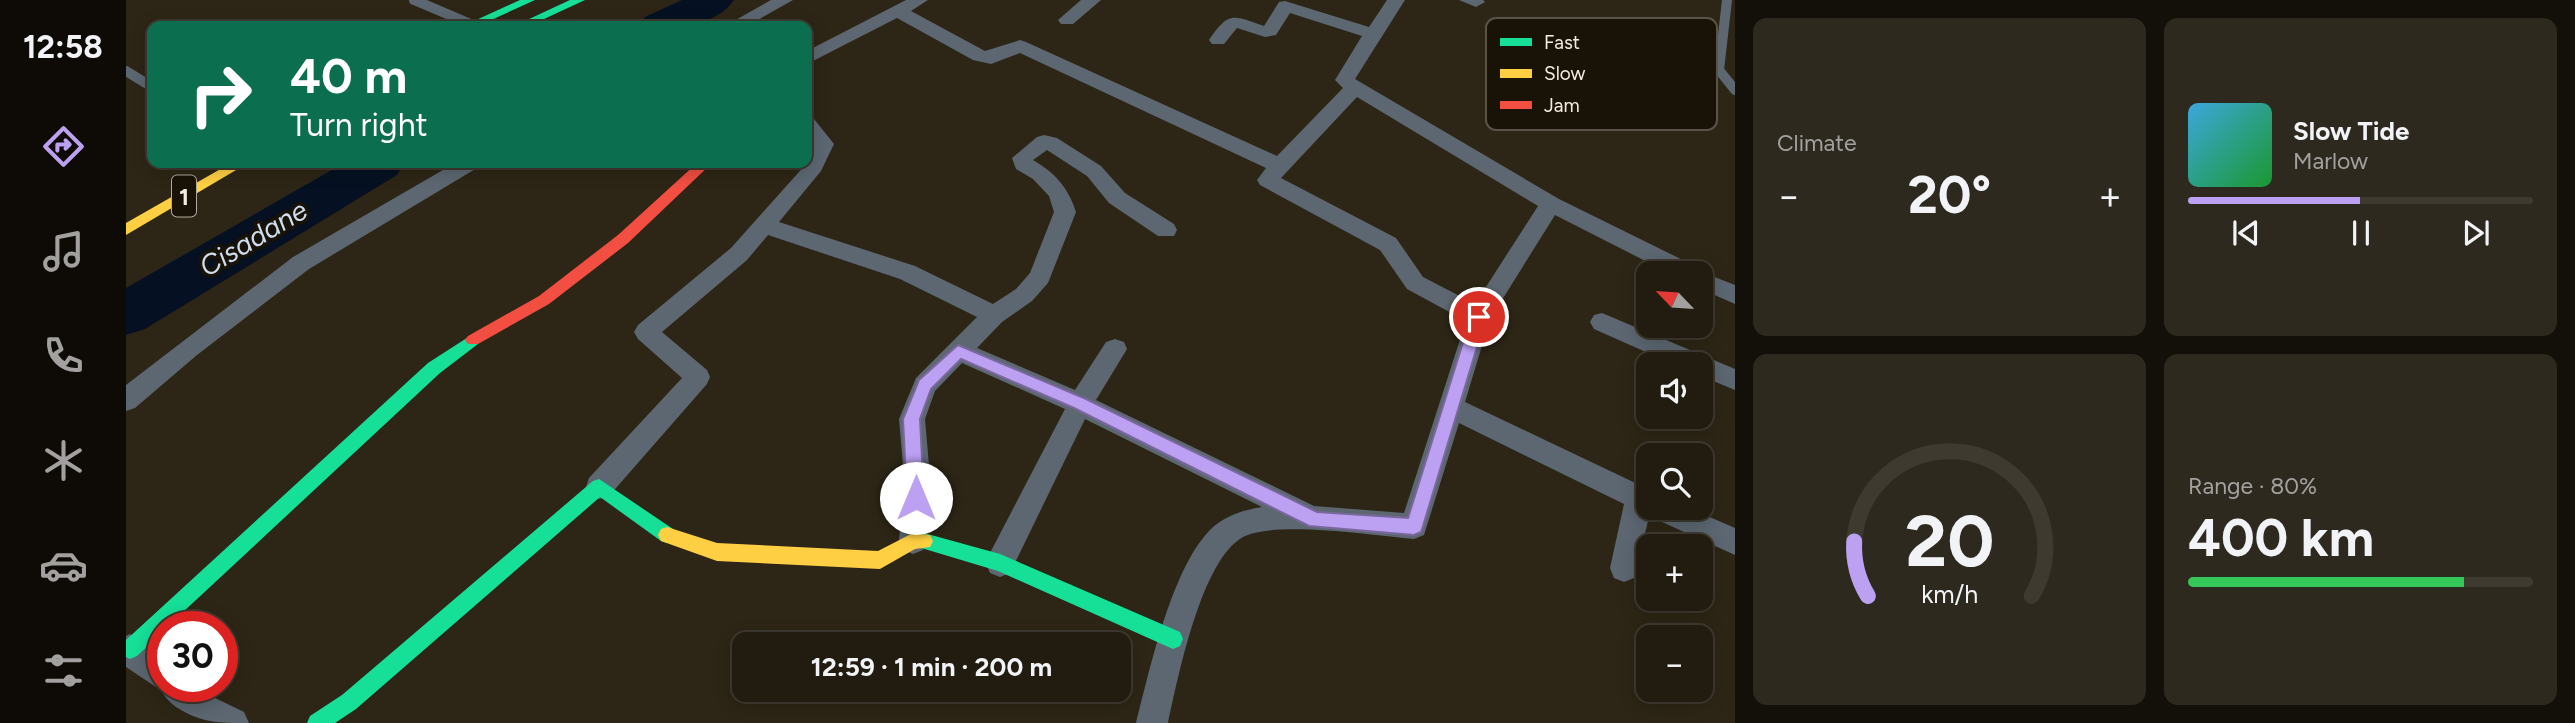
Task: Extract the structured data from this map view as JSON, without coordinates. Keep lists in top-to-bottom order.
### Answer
{
  "streets": {
    "main road": ["1"]
  },
  "water": ["Cisadane"],
  "legend": ["Fast", "Slow", "Jam"],
  "north": "top left",
  "page": {
    "tabs": "12:58",
    "tile": [
      "Climate",
      ["Range · 80%", "400 km"]
    ],
    "turn": ["40 m", "Turn right"],
    "song": ["Slow Tide", "Marlow"],
    "heat": ["−", "20°", "+"],
    "map_buttons": ["+", "−"],
    "limit": "30",
    "trip": "12:59 · 1 min · 200 m",
    "gauge": ["20", "km/h"]
  }
}
